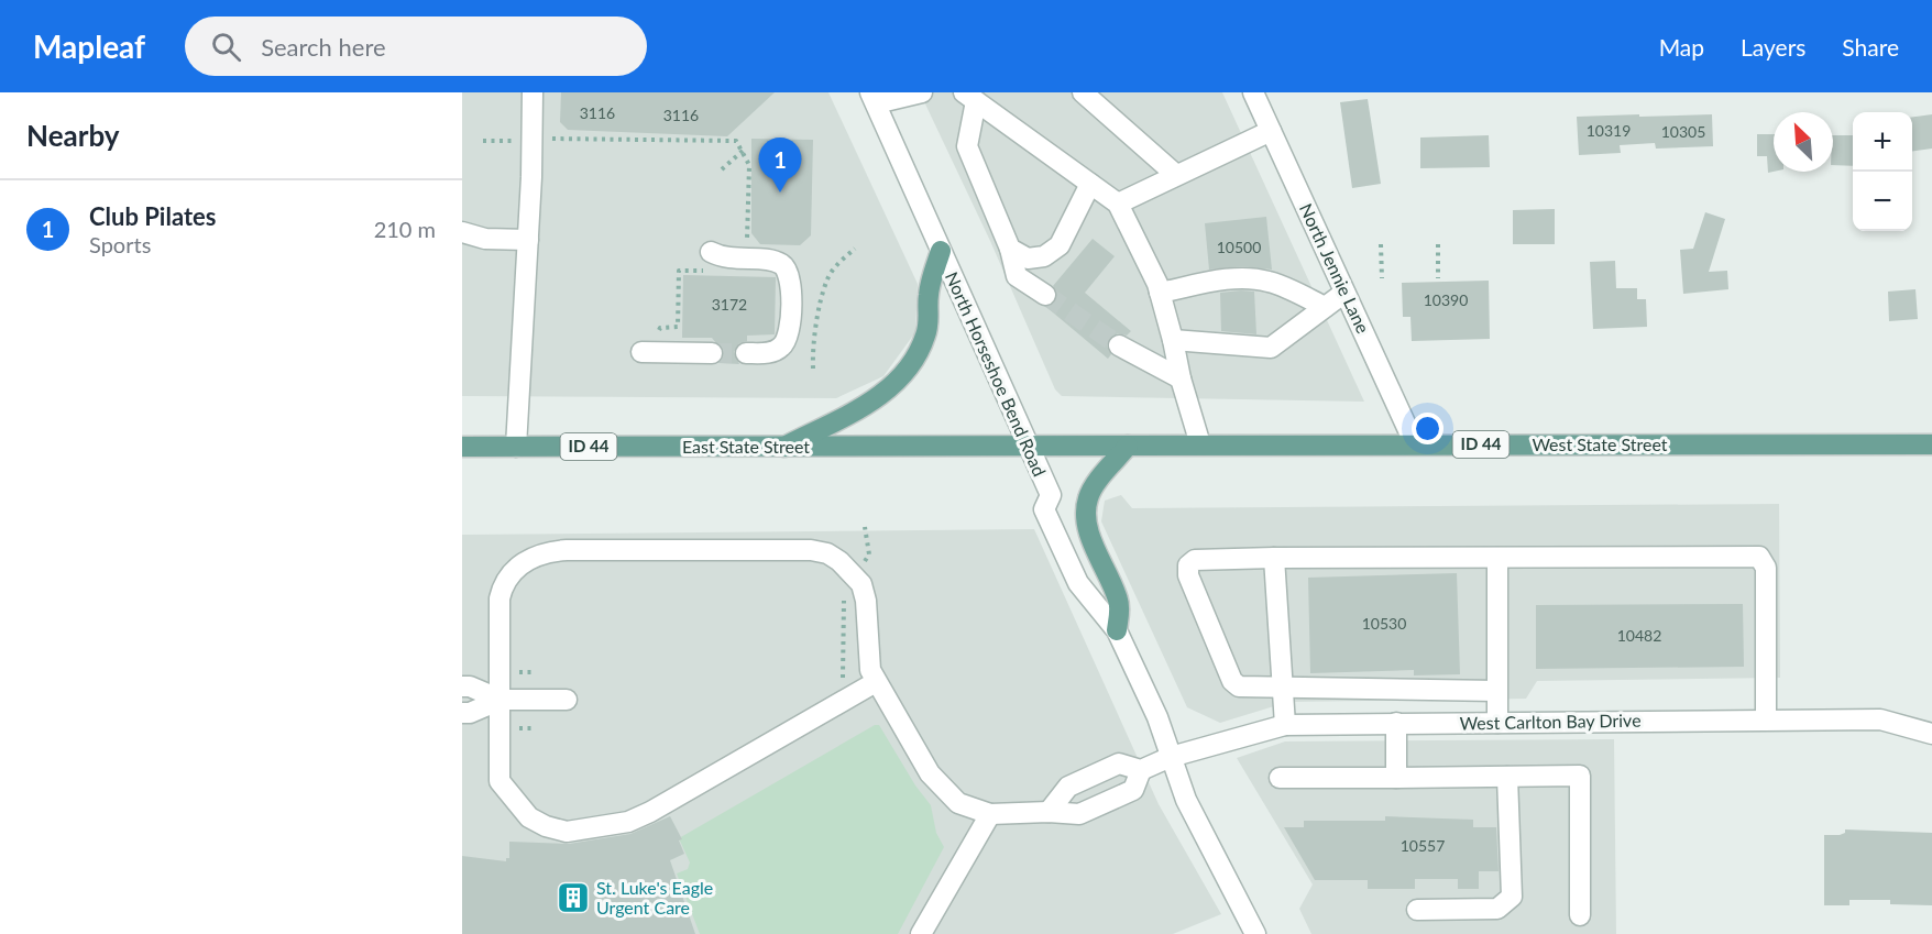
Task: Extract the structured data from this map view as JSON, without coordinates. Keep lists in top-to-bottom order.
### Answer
{
  "streets": {
    "main road": ["ID 44", "West State Street", "East State Street"],
    "street": ["North Jennie Lane", "North Horseshoe Bend Road", "West Carlton Bay Drive"]
  },
  "crossings": [
    ["North Jennie Lane", "West State Street"],
    ["North Horseshoe Bend Road", "West State Street"],
    ["North Horseshoe Bend Road", "East State Street"],
    ["North Horseshoe Bend Road", "West Carlton Bay Drive"],
    ["West State Street", "East State Street"]
  ],
  "places": {
    "building": ["St. Luke's Eagle Urgent Care"]
  },
  "house_numbers": [
    "3116",
    "3116",
    "10319",
    "10305",
    "10500",
    "10390",
    "3172",
    "10530",
    "10482",
    "10557"
  ],
  "north": "top left",
  "page": {
    "header": "Mapleaf",
    "search": "Search here",
    "nav": ["Map", "Layers", "Share"],
    "heading": "Nearby",
    "map_buttons": ["+", "−"],
    "pins": "1",
    "list": [
      {
        "mark": "1",
        "name": "Club Pilates",
        "note": "Sports",
        "value": "210 m"
      }
    ]
  }
}
